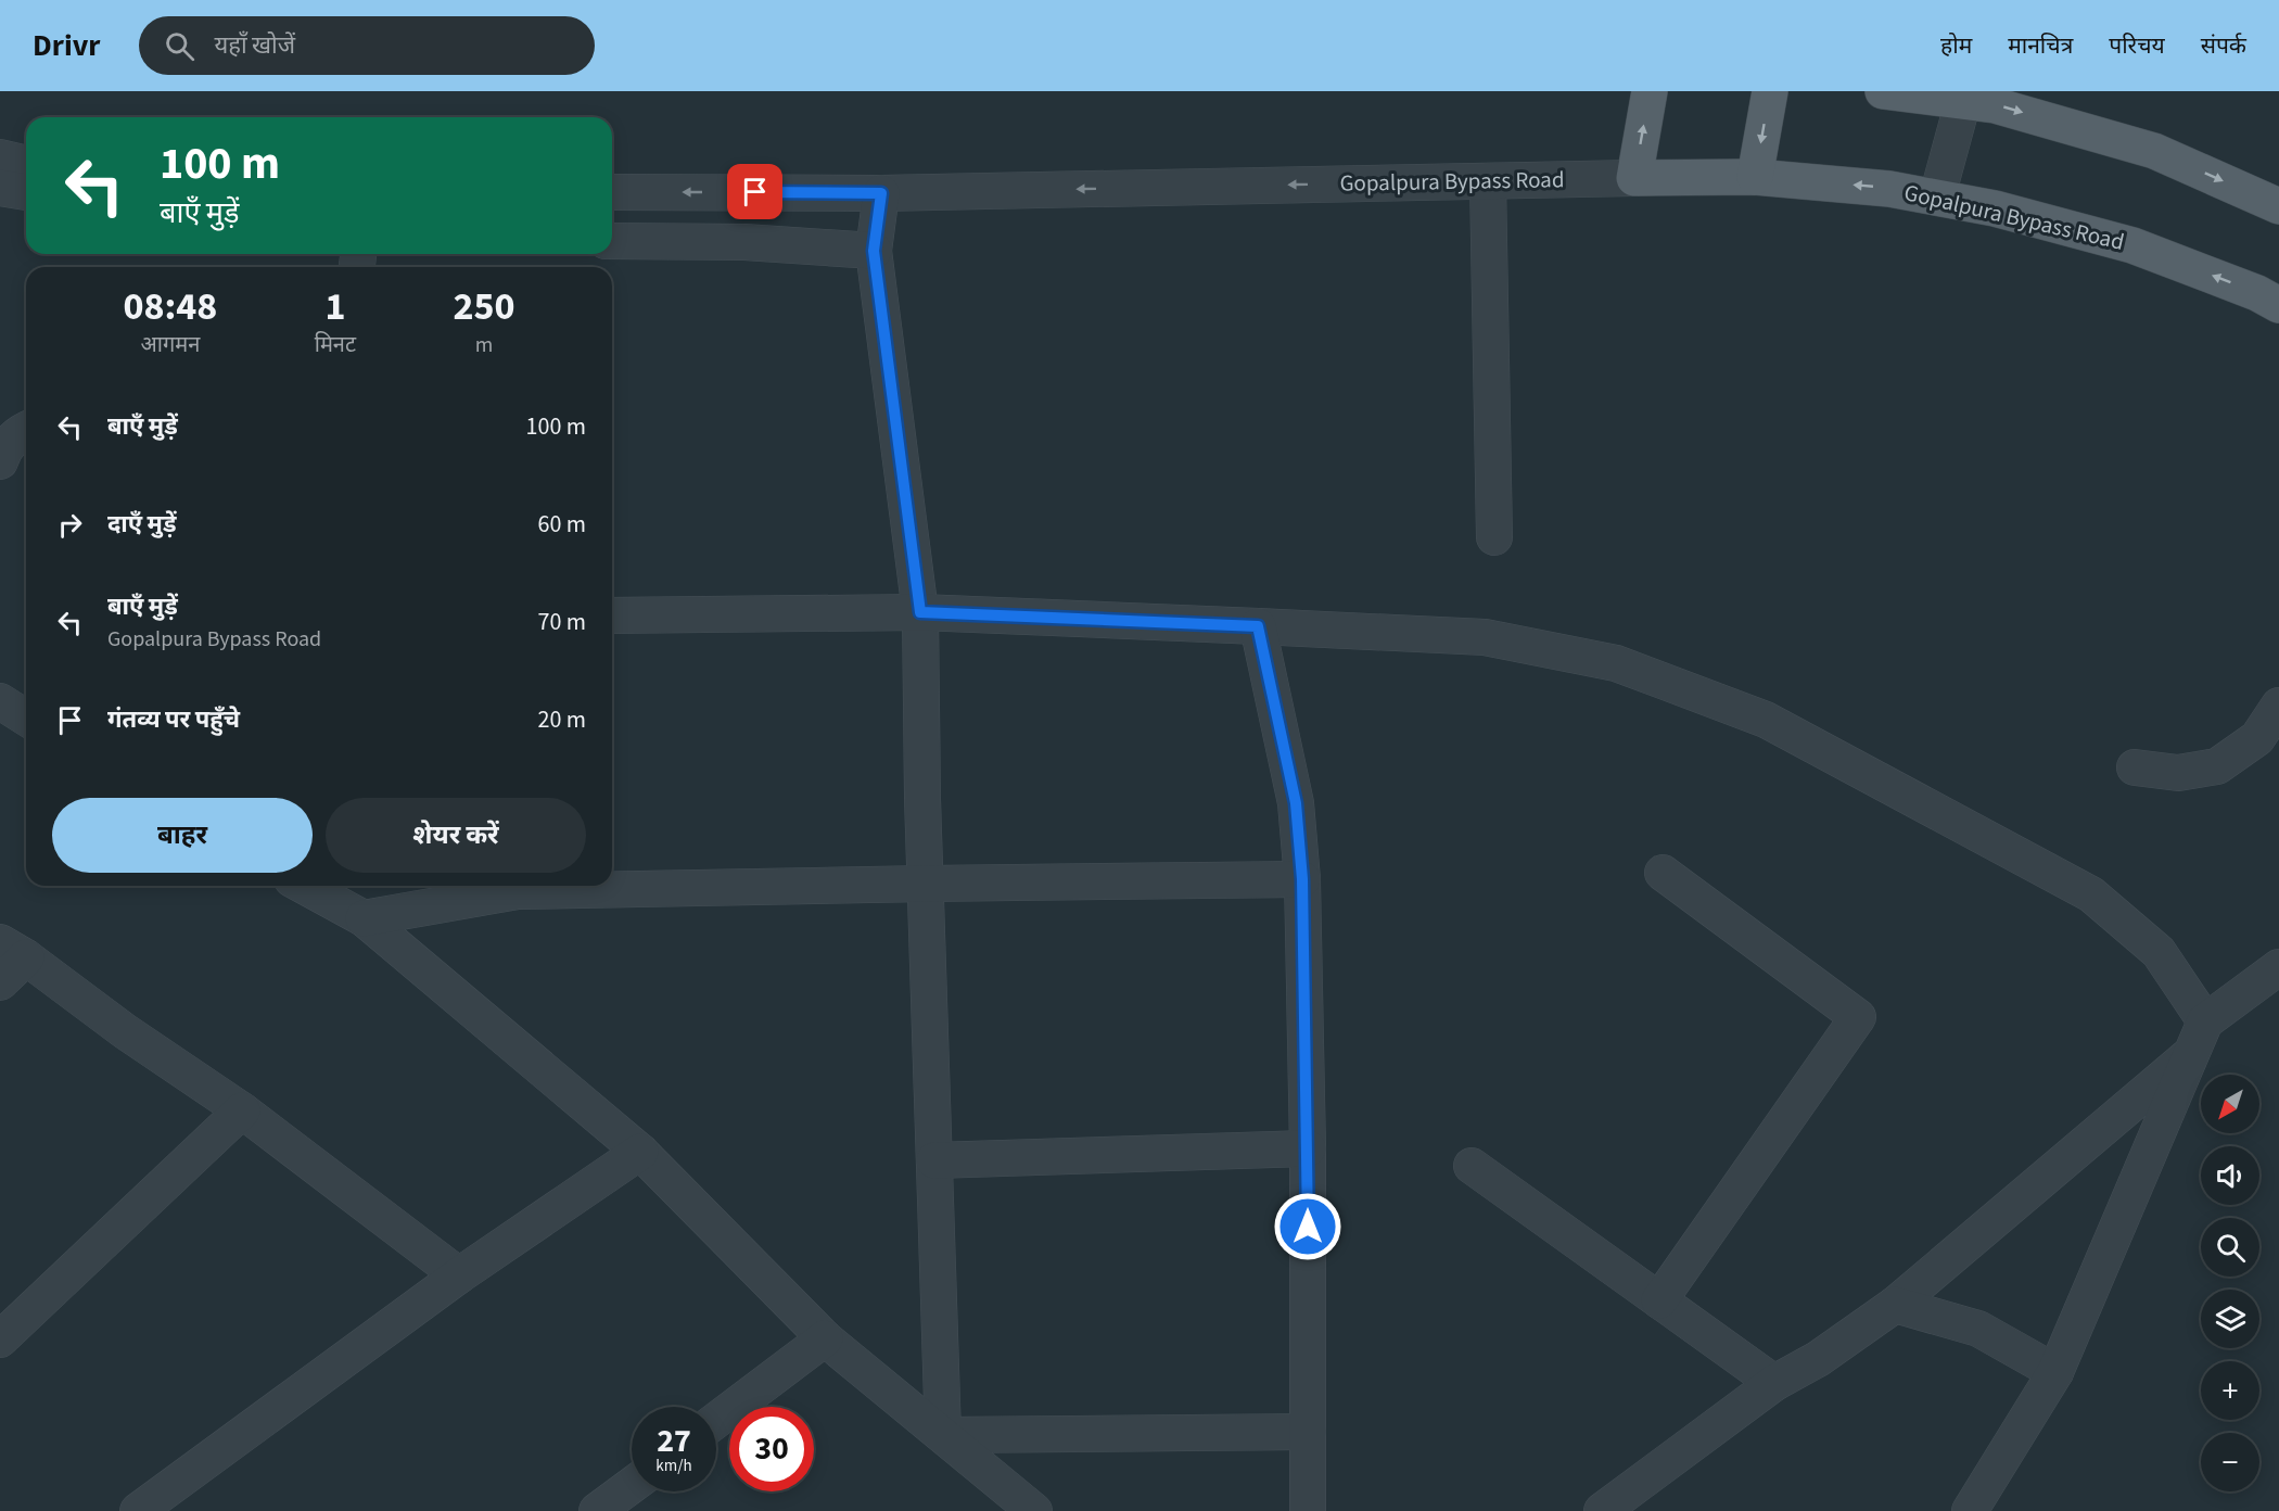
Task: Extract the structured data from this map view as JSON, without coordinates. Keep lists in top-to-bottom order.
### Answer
{
  "streets": {
    "main road": ["Gopalpura Bypass Road"]
  },
  "one_way": ["Gopalpura Bypass Road"],
  "north": "bottom left",
  "page": {
    "header": "Drivr",
    "search": "यहाँ खोजें",
    "nav": [
      "होम",
      "मानचित्र",
      "परिचय",
      "संपर्क"
    ],
    "turn": ["100 m", "बाएँ मुड़ें"],
    "eta": [
      "08:48",
      "आगमन",
      "1",
      "मिनट",
      "250",
      "m"
    ],
    "list": [
      {
        "name": "बाएँ मुड़ें",
        "value": "100 m"
      },
      {
        "name": "दाएँ मुड़ें",
        "value": "60 m"
      },
      {
        "name": "बाएँ मुड़ें",
        "note": "Gopalpura Bypass Road",
        "value": "70 m"
      },
      {
        "name": "गंतव्य पर पहुँचे",
        "value": "20 m"
      }
    ],
    "buttons": ["बाहर", "शेयर करें"],
    "map_buttons": ["+", "−"],
    "speed": "27 km/h",
    "limit": "30"
  }
}
